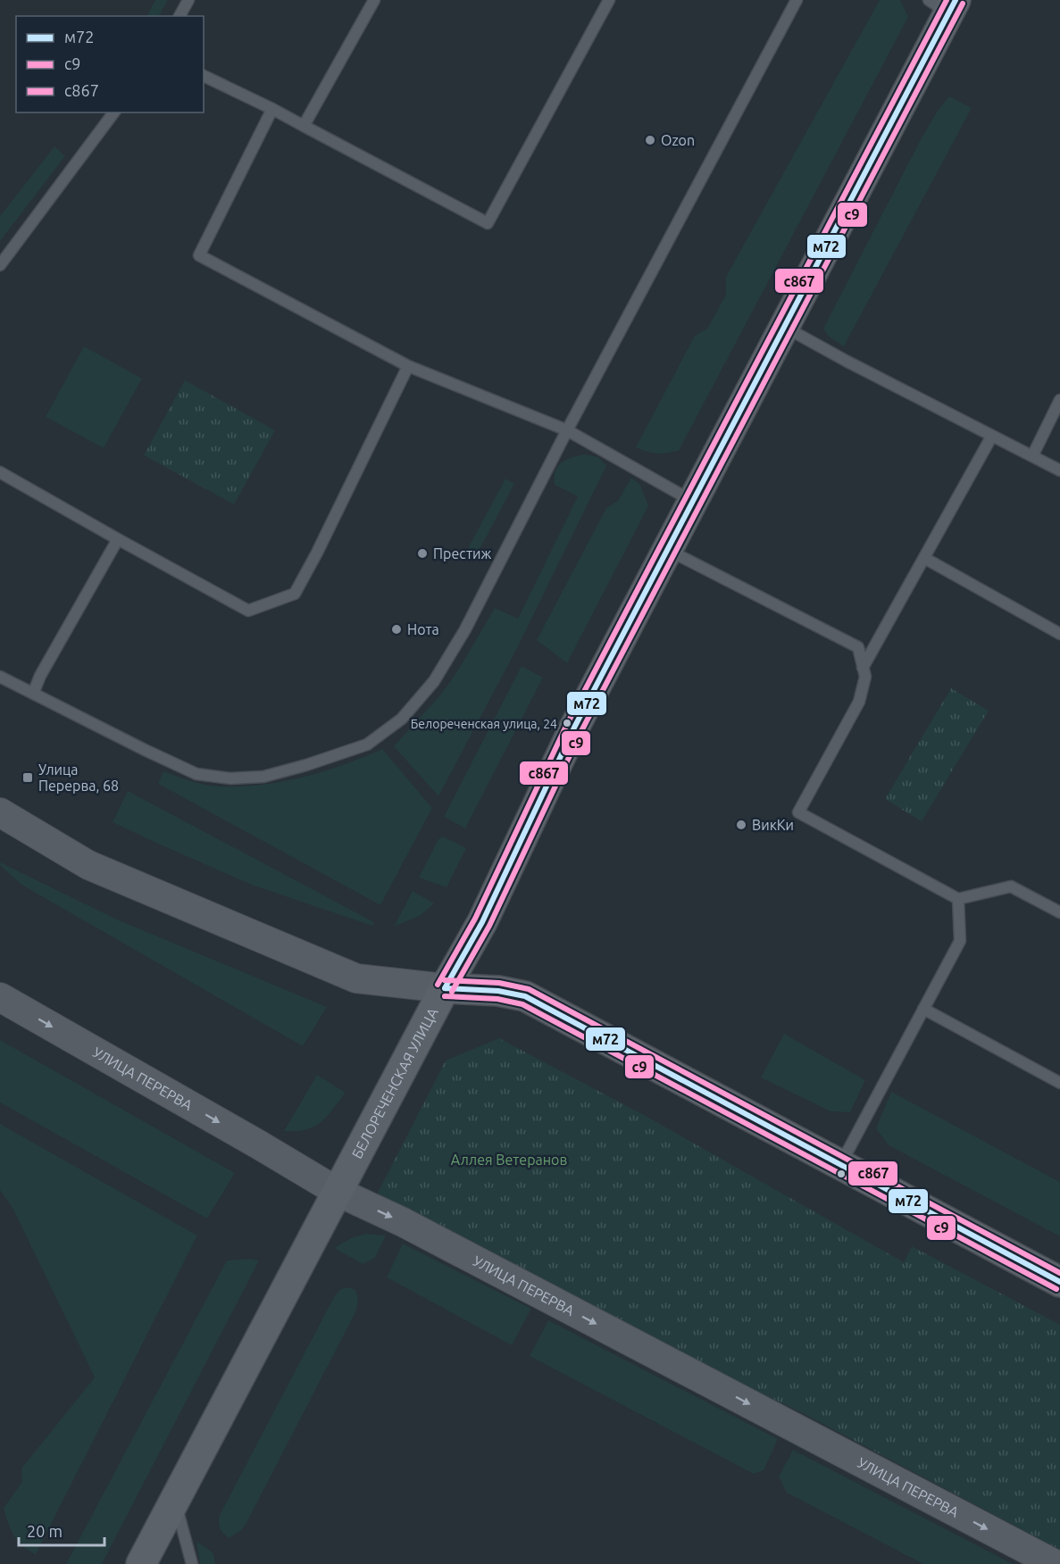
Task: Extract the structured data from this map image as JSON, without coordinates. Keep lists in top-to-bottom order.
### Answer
{
  "streets": {
    "main road": ["БЕЛОРЕЧЕНСКАЯ УЛИЦА"],
    "street": ["УЛИЦА ПЕРЕРВА"]
  },
  "crossings": [
    ["УЛИЦА ПЕРЕРВА", "БЕЛОРЕЧЕНСКАЯ УЛИЦА"]
  ],
  "parks": ["Аллея Ветеранов"],
  "places": {
    "other": [
      "Ozon",
      "Престиж",
      "Нота",
      "Белореченская улица, 24",
      "ВикКи"
    ],
    "transit": ["Улица Перерва, 68"]
  },
  "lines": ["transit line м72", "transit line с867", "transit line с9"],
  "legend": ["м72", "с9", "с867"],
  "scale_bar": "20 m"
}
